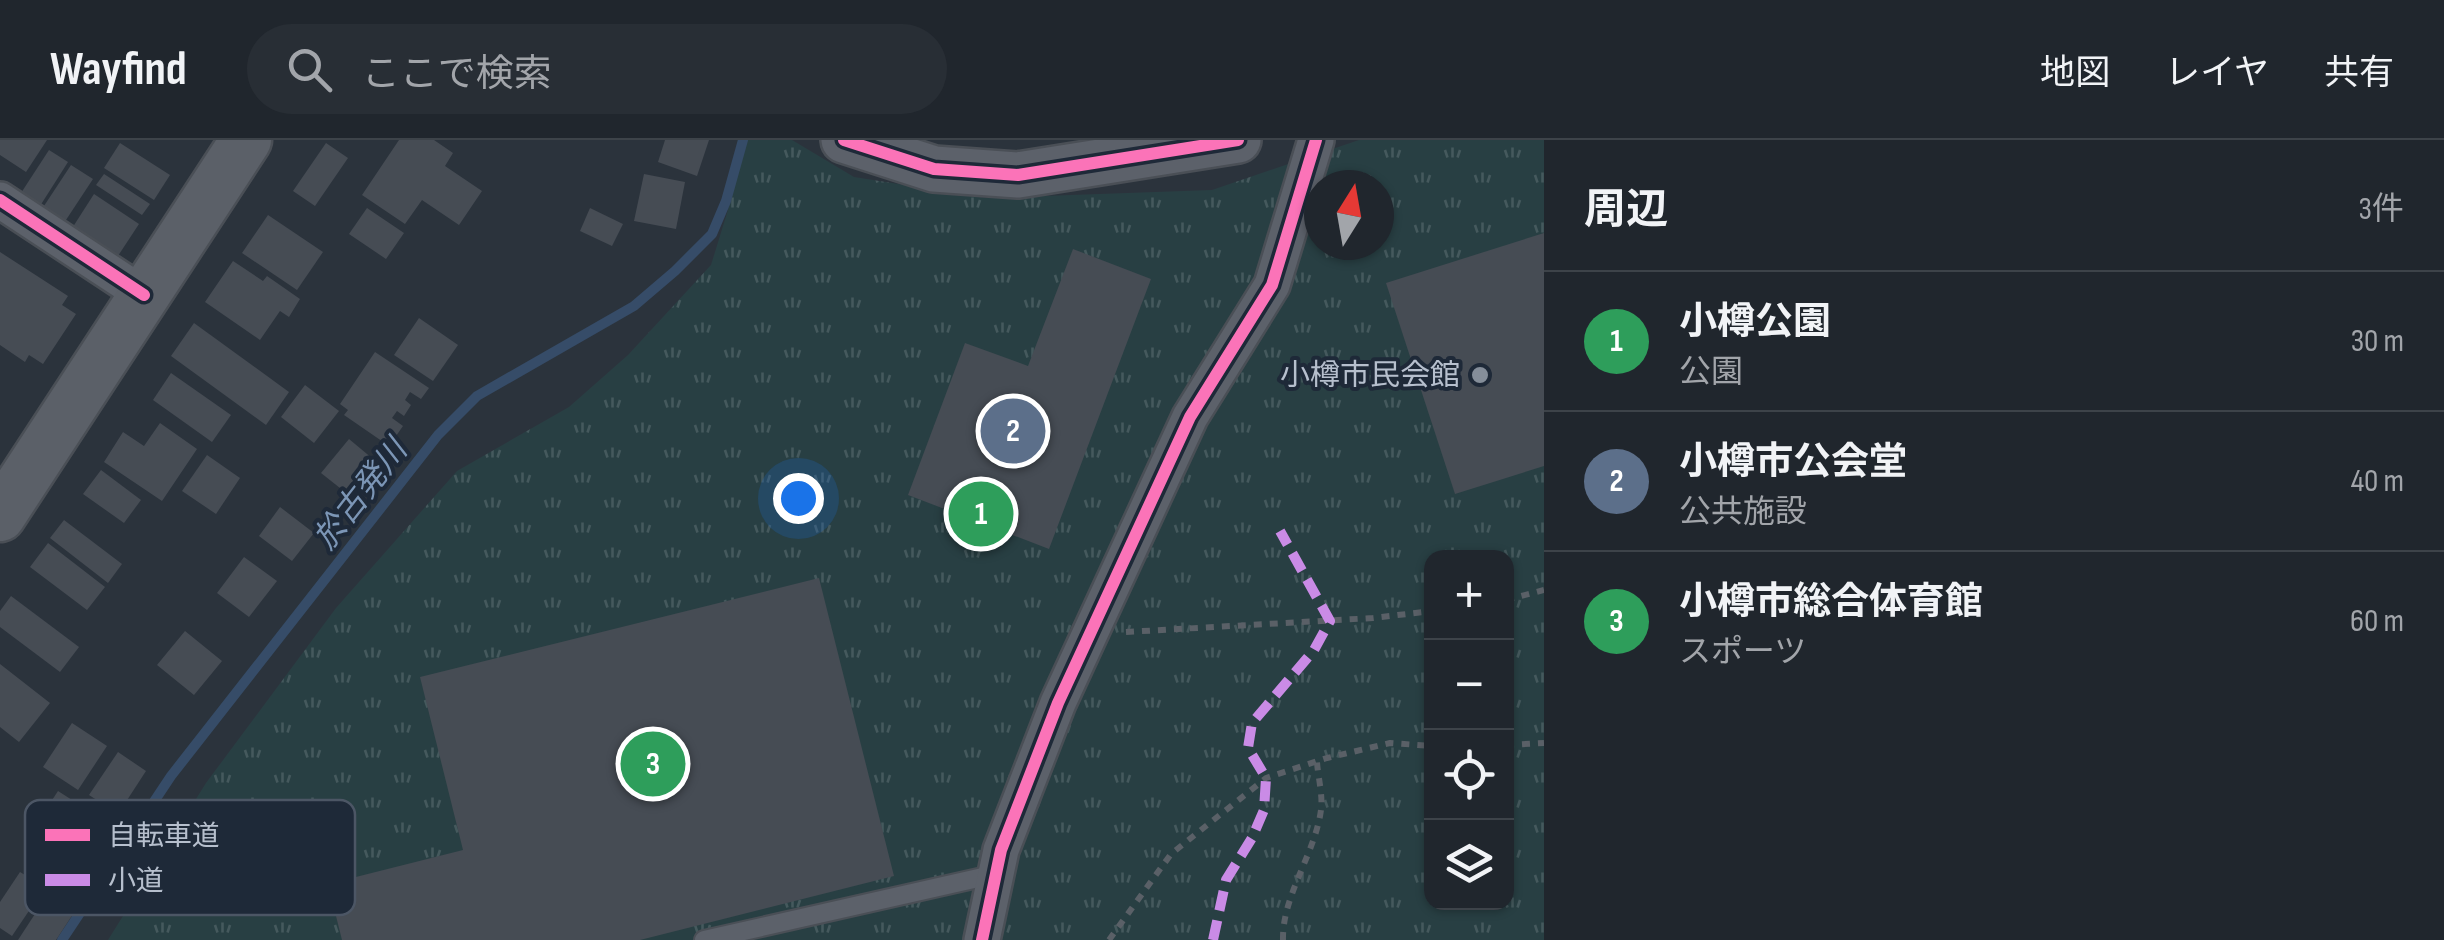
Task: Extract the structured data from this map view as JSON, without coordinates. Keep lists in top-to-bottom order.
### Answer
{
  "water": ["於古発川"],
  "places": ["小樽市民会館"],
  "legend": ["自転車道", "小道"],
  "north": "top",
  "page": {
    "header": "Wayfind",
    "search": "ここで検索",
    "nav": ["地図", "レイヤ", "共有"],
    "heading": ["周辺", "3件"],
    "list": [
      {
        "mark": "1",
        "name": "小樽公園",
        "note": "公園",
        "value": "30 m"
      },
      {
        "mark": "2",
        "name": "小樽市公会堂",
        "note": "公共施設",
        "value": "40 m"
      },
      {
        "mark": "3",
        "name": "小樽市総合体育館",
        "note": "スポーツ",
        "value": "60 m"
      }
    ],
    "pins": ["2", "1", "3"],
    "map_buttons": ["+", "−"]
  }
}
